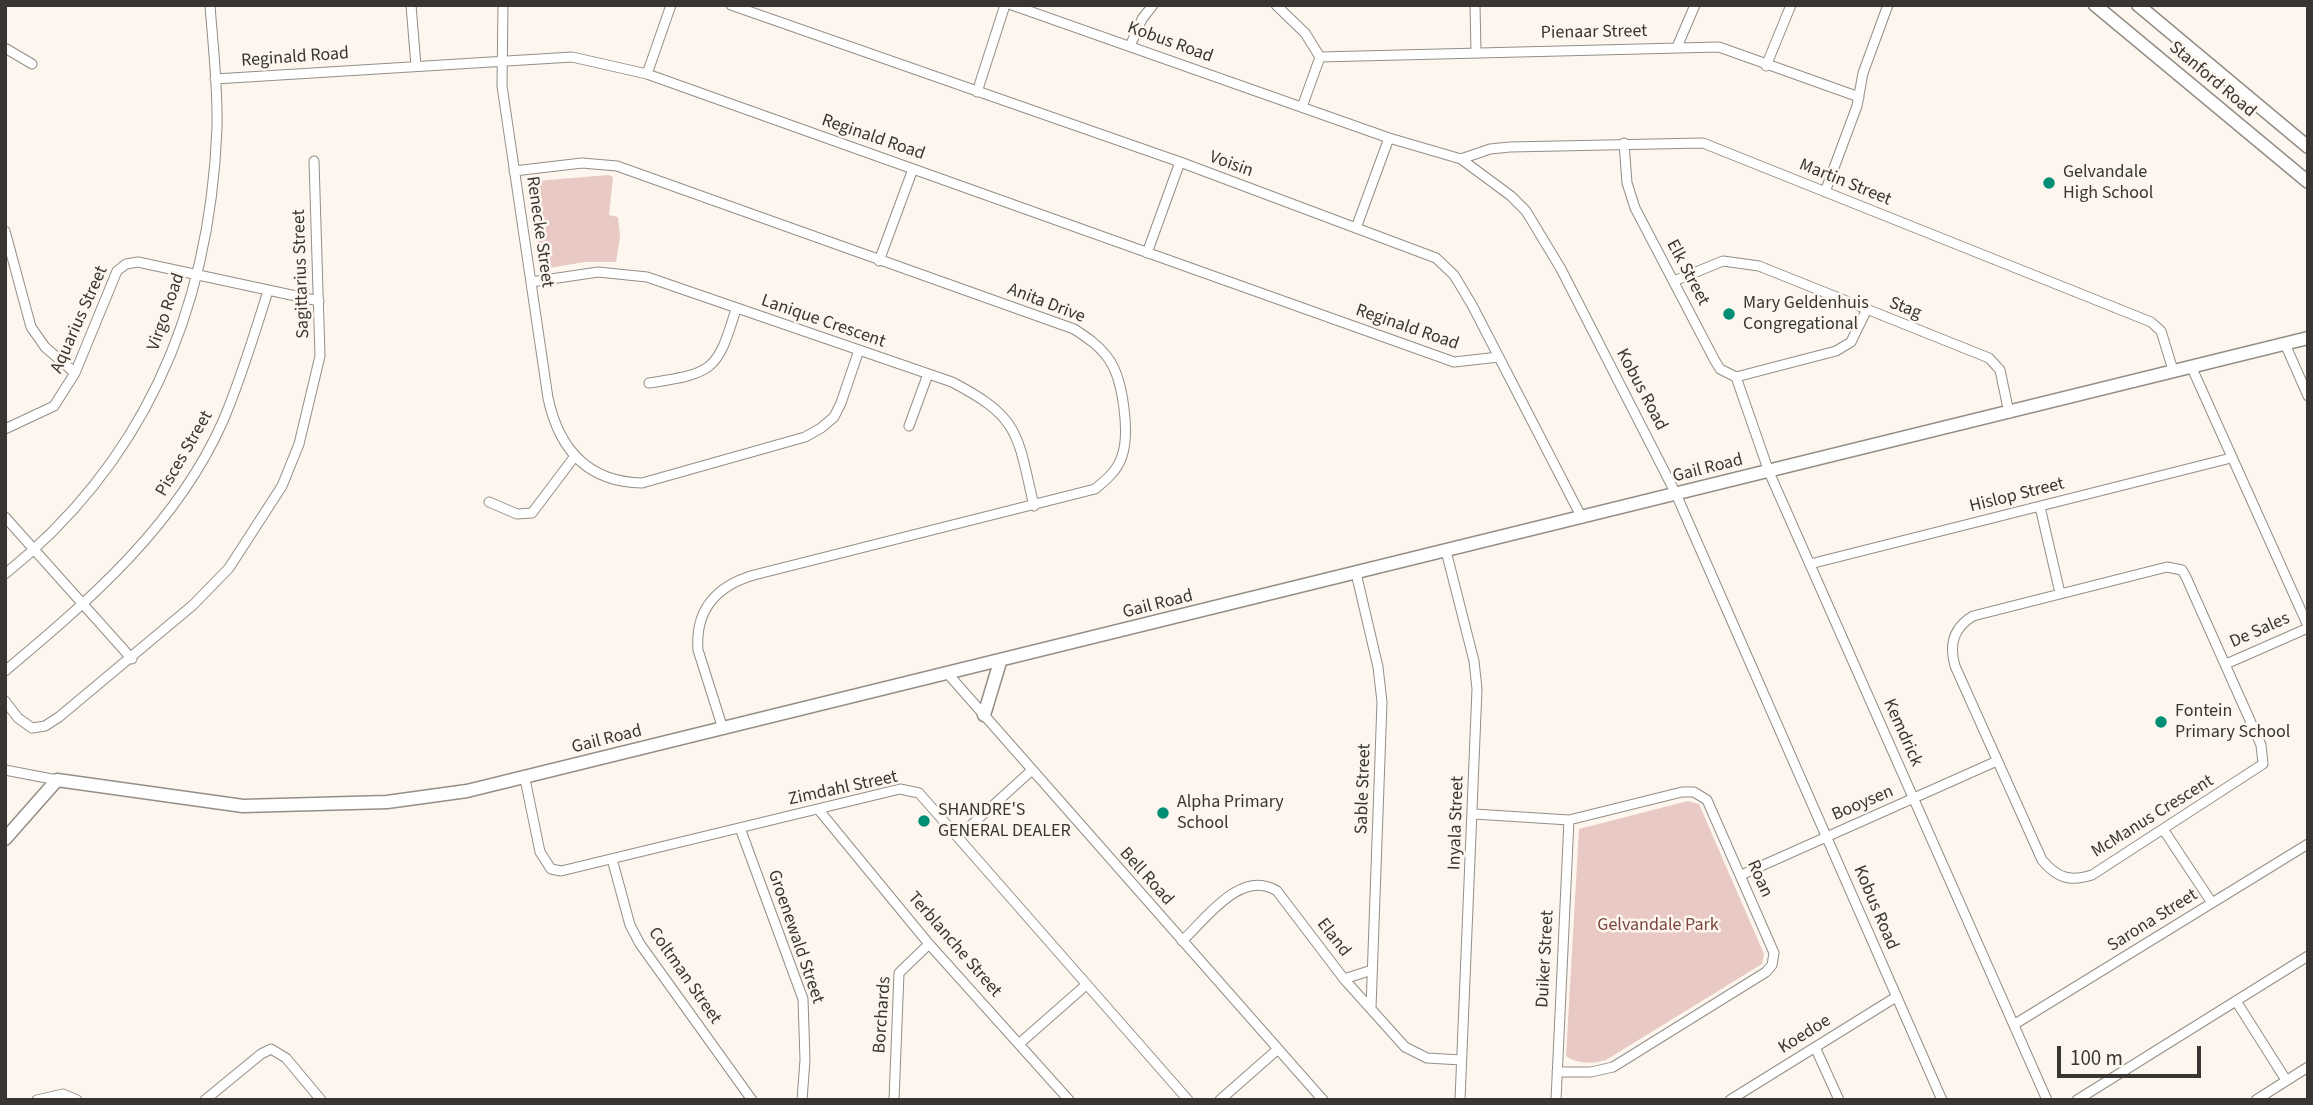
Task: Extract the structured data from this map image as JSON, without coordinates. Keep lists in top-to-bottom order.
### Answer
{
  "streets": {
    "street": [
      "Pienaar Street",
      "Kobus Road",
      "Reginald Road",
      "Stanford Road",
      "Voisin",
      "Martin Street",
      "Renecke Street",
      "Elk Street",
      "Sagittarius Street",
      "Anita Drive",
      "Stag",
      "Virgo Road",
      "Aquarius Street",
      "Lanique Crescent",
      "Pisces Street",
      "Gail Road",
      "Hislop Street",
      "De Sales",
      "Kemdrick",
      "Zimdahl Street",
      "Sable Street",
      "Booysen",
      "McManus Crescent",
      "Inyala Street",
      "Bell Road",
      "Roan",
      "Sarona Street",
      "Groenewald Street",
      "Eland",
      "Terblanche Street",
      "Duiker Street",
      "Coltman Street",
      "Borchards",
      "Koedoe"
    ]
  },
  "crossings": [
    ["Kobus Road", "Martin Street"],
    ["Kobus Road", "Gail Road"],
    ["Kobus Road", "Booysen"],
    ["Kobus Road", "Koedoe"],
    ["Reginald Road", "Voisin"],
    ["Reginald Road", "Renecke Street"],
    ["Reginald Road", "Virgo Road"],
    ["Voisin", "Gail Road"],
    ["Martin Street", "Elk Street"],
    ["Martin Street", "Gail Road"],
    ["Renecke Street", "Anita Drive"],
    ["Renecke Street", "Lanique Crescent"],
    ["Elk Street", "Stag"],
    ["Elk Street", "Kemdrick"],
    ["Anita Drive", "Lanique Crescent"],
    ["Anita Drive", "Gail Road"],
    ["Stag", "Gail Road"],
    ["Virgo Road", "Aquarius Street"],
    ["Gail Road", "Kemdrick"],
    ["Gail Road", "Zimdahl Street"],
    ["Gail Road", "Sable Street"],
    ["Gail Road", "Inyala Street"],
    ["Gail Road", "Bell Road"],
    ["Hislop Street", "Kemdrick"],
    ["De Sales", "McManus Crescent"],
    ["Kemdrick", "Booysen"],
    ["Kemdrick", "Sarona Street"],
    ["Zimdahl Street", "Groenewald Street"],
    ["Zimdahl Street", "Terblanche Street"],
    ["Zimdahl Street", "Coltman Street"],
    ["Sable Street", "Eland"],
    ["Booysen", "McManus Crescent"],
    ["Booysen", "Roan"],
    ["Inyala Street", "Roan"],
    ["Inyala Street", "Eland"],
    ["Bell Road", "Eland"],
    ["Roan", "Duiker Street"],
    ["Terblanche Street", "Borchards"]
  ],
  "parks": ["Gelvandale Park"],
  "places": [
    "Gelvandale High School",
    "Mary Geldenhuis Congregational",
    "Fontein Primary School",
    "Alpha Primary School",
    "SHANDRE'S GENERAL DEALER"
  ],
  "scale_bar": "100 m"
}
